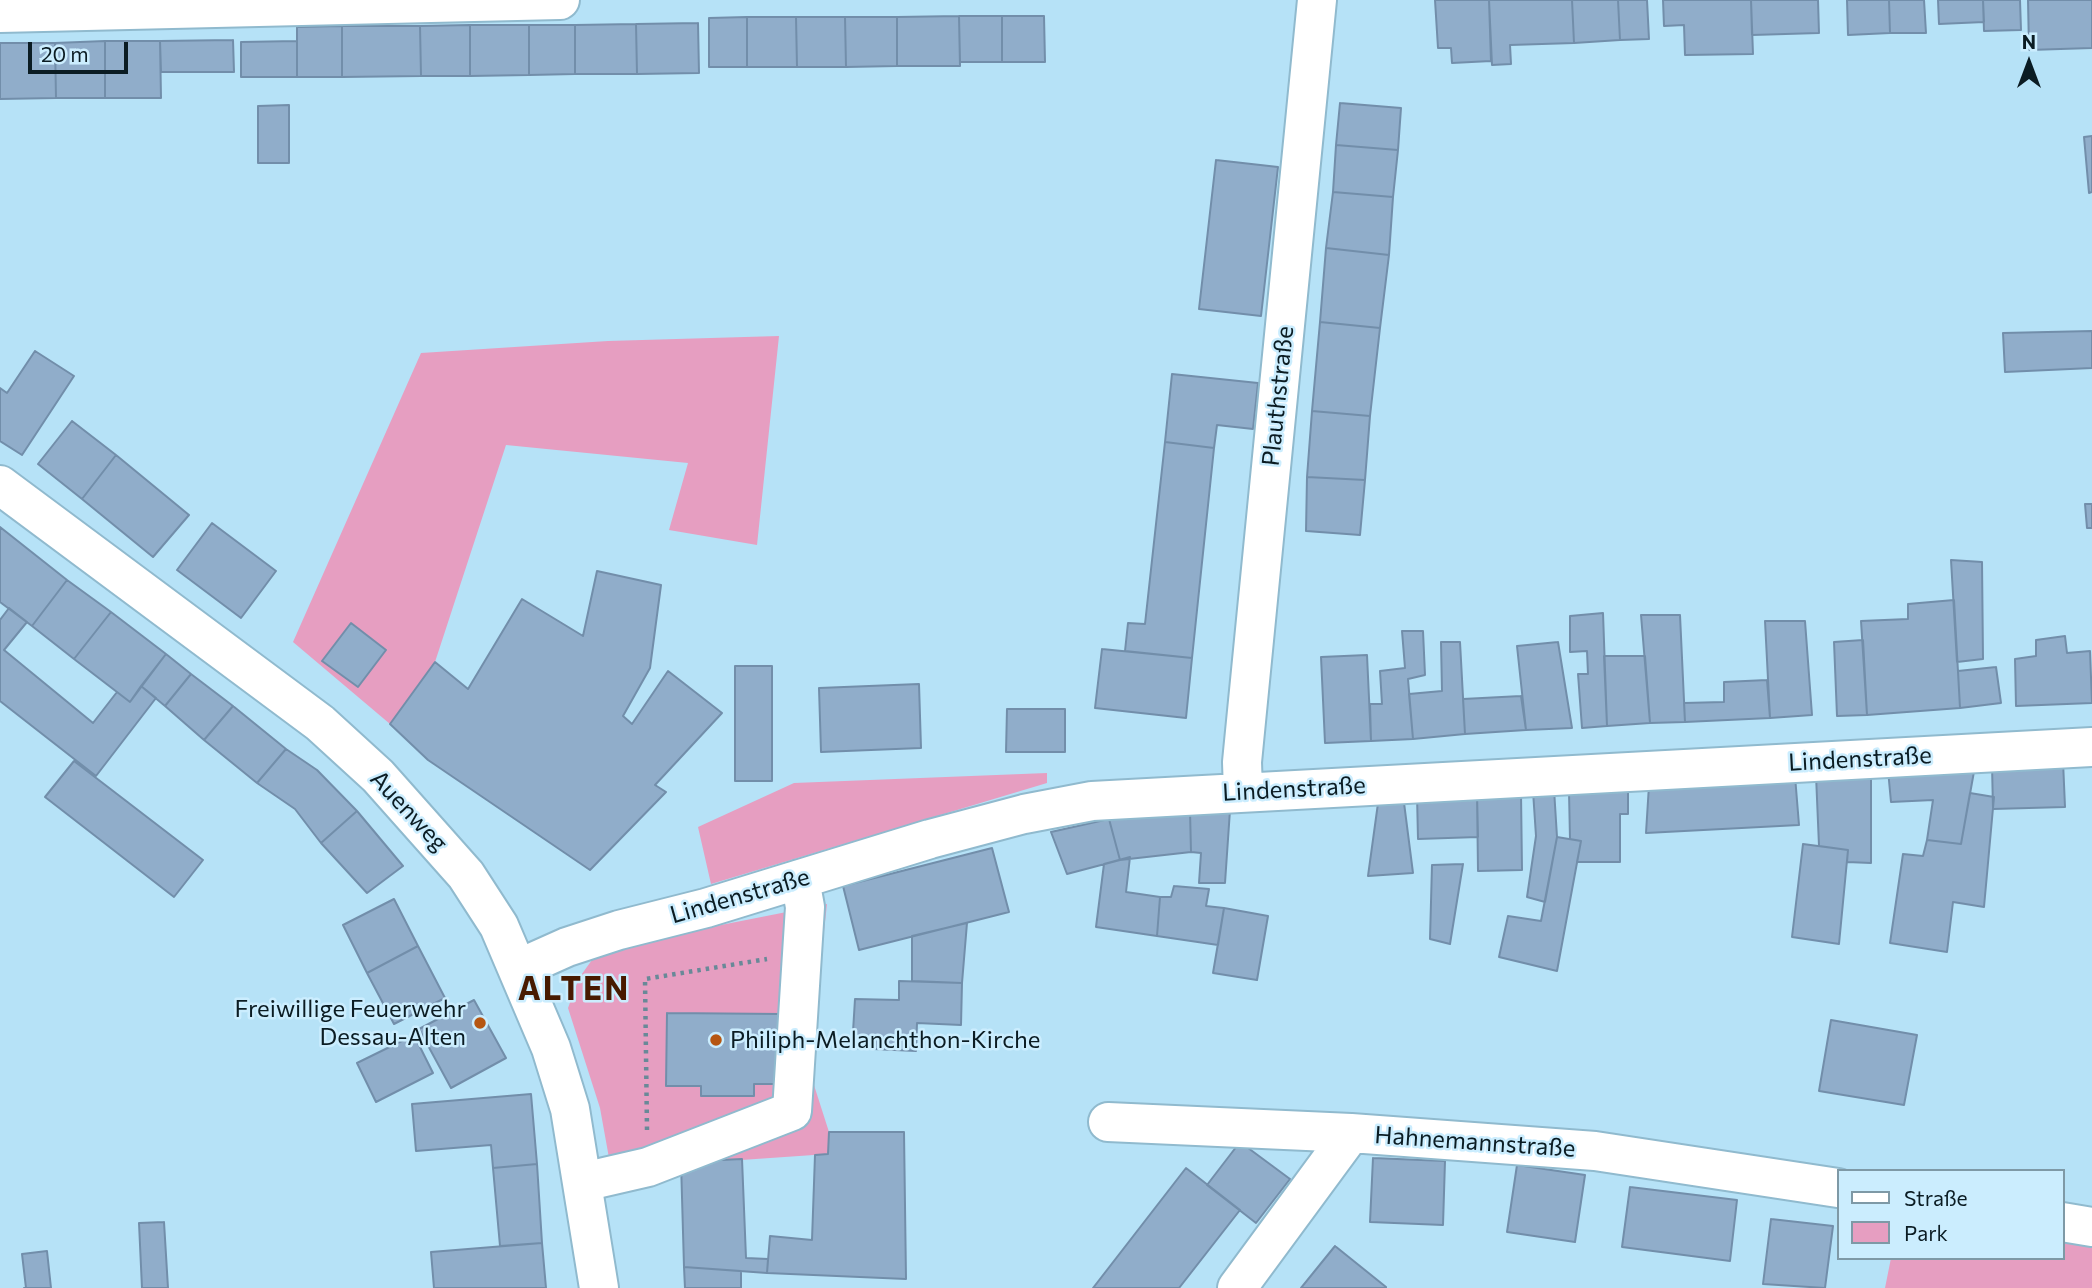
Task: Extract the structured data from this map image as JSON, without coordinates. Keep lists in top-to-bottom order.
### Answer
{
  "streets": {
    "street": [
      "Plauthstraße",
      "Lindenstraße",
      "Auenweg",
      "Hahnemannstraße"
    ]
  },
  "crossings": [
    ["Plauthstraße", "Lindenstraße"],
    ["Lindenstraße", "Auenweg"]
  ],
  "districts": ["ALTEN"],
  "places": ["Freiwillige Feuerwehr Dessau-Alten", "Philiph-Melanchthon-Kirche"],
  "legend": ["Straße", "Park"],
  "scale_bar": "20 m",
  "north": "top"
}
